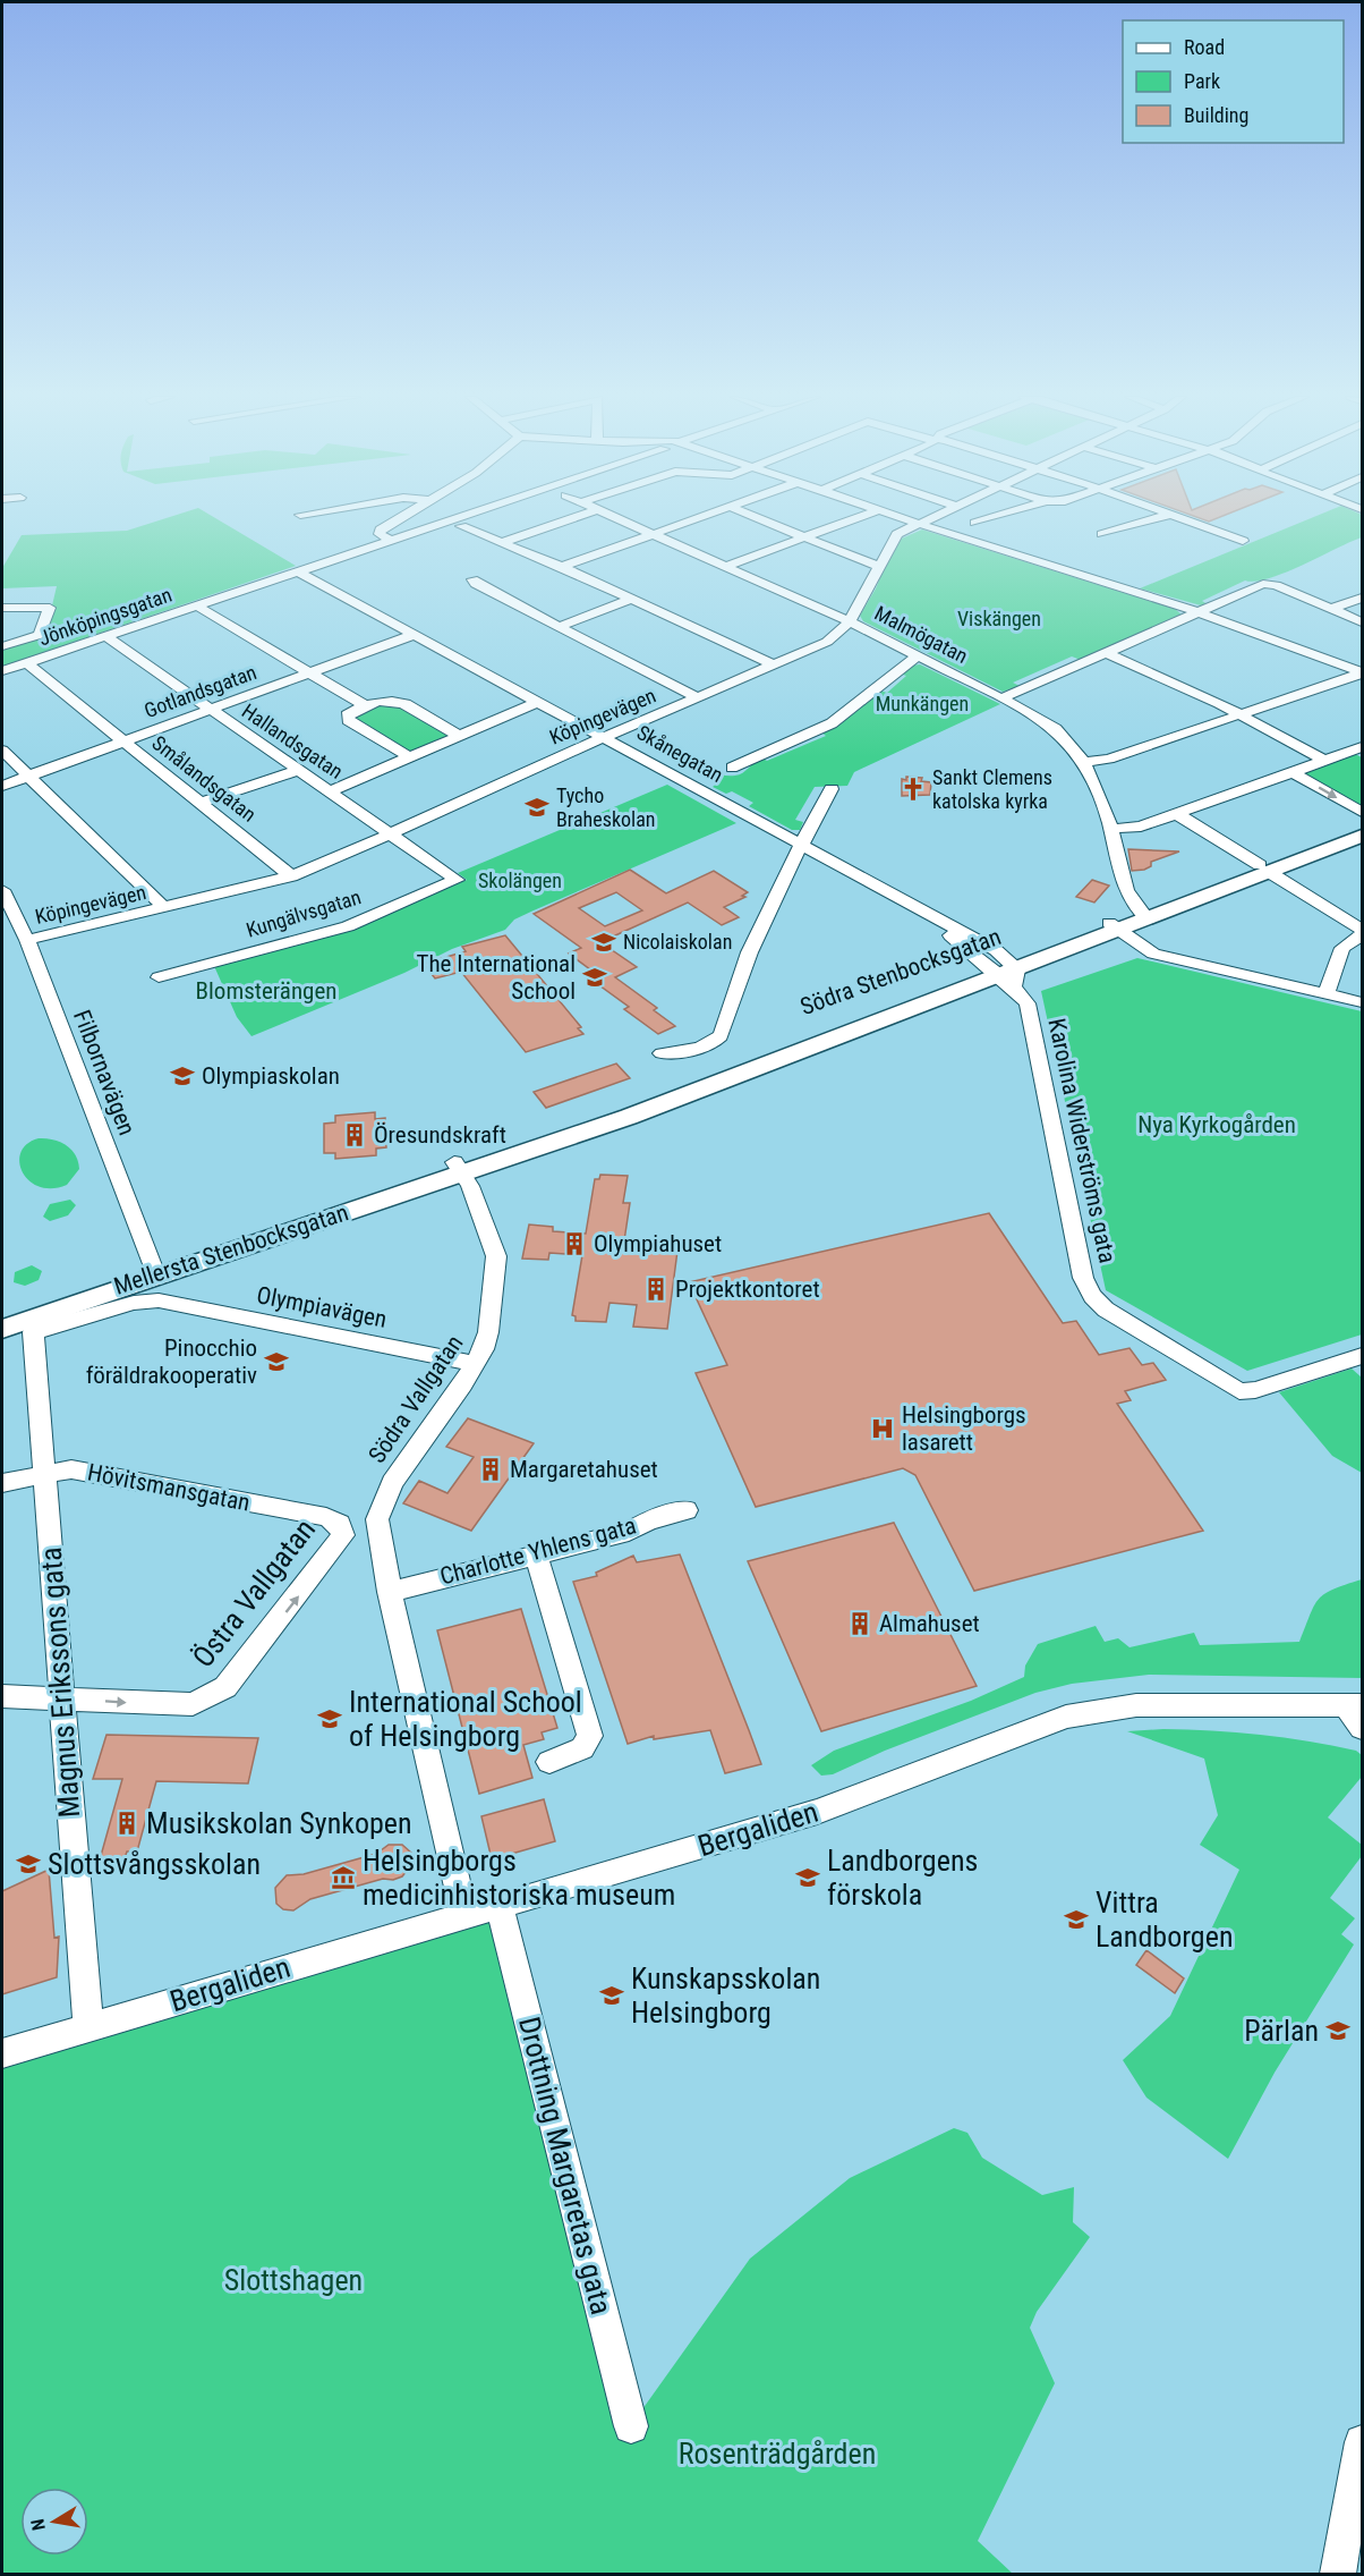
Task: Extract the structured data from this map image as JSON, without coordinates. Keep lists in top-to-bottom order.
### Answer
{
  "streets": {
    "main road": ["Södra Stenbocksgatan", "Mellersta Stenbocksgatan"],
    "street": [
      "Jönköpingsgatan",
      "Malmögatan",
      "Gotlandsgatan",
      "Köpingevägen",
      "Hallandsgatan",
      "Skånegatan",
      "Smålandsgatan",
      "Kungälvsgatan",
      "Filbornavägen",
      "Karolina Widerströms gata",
      "Olympiavägen",
      "Södra Vallgatan",
      "Hövitsmansgatan",
      "Charlotte Yhlens gata",
      "Östra Vallgatan",
      "Magnus Erikssons gata",
      "Bergaliden",
      "Drottning Margaretas gata"
    ]
  },
  "crossings": [
    ["Jönköpingsgatan", "Hallandsgatan"],
    ["Jönköpingsgatan", "Skånegatan"],
    ["Jönköpingsgatan", "Smålandsgatan"],
    ["Malmögatan", "Köpingevägen"],
    ["Malmögatan", "Södra Stenbocksgatan"],
    ["Gotlandsgatan", "Hallandsgatan"],
    ["Gotlandsgatan", "Skånegatan"],
    ["Gotlandsgatan", "Smålandsgatan"],
    ["Köpingevägen", "Hallandsgatan"],
    ["Köpingevägen", "Skånegatan"],
    ["Köpingevägen", "Smålandsgatan"],
    ["Köpingevägen", "Filbornavägen"],
    ["Hallandsgatan", "Kungälvsgatan"],
    ["Skånegatan", "Södra Stenbocksgatan"],
    ["Skånegatan", "Karolina Widerströms gata"],
    ["Södra Stenbocksgatan", "Karolina Widerströms gata"],
    ["Södra Stenbocksgatan", "Mellersta Stenbocksgatan"],
    ["Södra Stenbocksgatan", "Södra Vallgatan"],
    ["Filbornavägen", "Mellersta Stenbocksgatan"],
    ["Mellersta Stenbocksgatan", "Södra Vallgatan"],
    ["Olympiavägen", "Södra Vallgatan"],
    ["Olympiavägen", "Magnus Erikssons gata"],
    ["Södra Vallgatan", "Charlotte Yhlens gata"],
    ["Hövitsmansgatan", "Östra Vallgatan"],
    ["Hövitsmansgatan", "Magnus Erikssons gata"],
    ["Östra Vallgatan", "Magnus Erikssons gata"],
    ["Magnus Erikssons gata", "Bergaliden"],
    ["Bergaliden", "Drottning Margaretas gata"]
  ],
  "one_way": ["Östra Vallgatan"],
  "parks": [
    "Viskängen",
    "Munkängen",
    "Skolängen",
    "Blomsterängen",
    "Nya Kyrkogården",
    "Slottshagen",
    "Rosenträdgården"
  ],
  "places": {
    "church": ["Sankt Clemens katolska kyrka"],
    "school or university": [
      "Tycho Braheskolan",
      "Nicolaiskolan",
      "The International School",
      "Olympiaskolan",
      "Pinocchio föräldrakooperativ",
      "International School of Helsingborg",
      "Slottsvångsskolan",
      "Landborgens förskola",
      "Vittra Landborgen",
      "Kunskapsskolan Helsingborg",
      "Pärlan"
    ],
    "building": [
      "Öresundskraft",
      "Olympiahuset",
      "Projektkontoret",
      "Margaretahuset",
      "Almahuset",
      "Musikskolan Synkopen"
    ],
    "hospital": ["Helsingborgs lasarett"],
    "museum": ["Helsingborgs medicinhistoriska museum"]
  },
  "legend": ["Road", "Park", "Building"],
  "north": "left"
}
